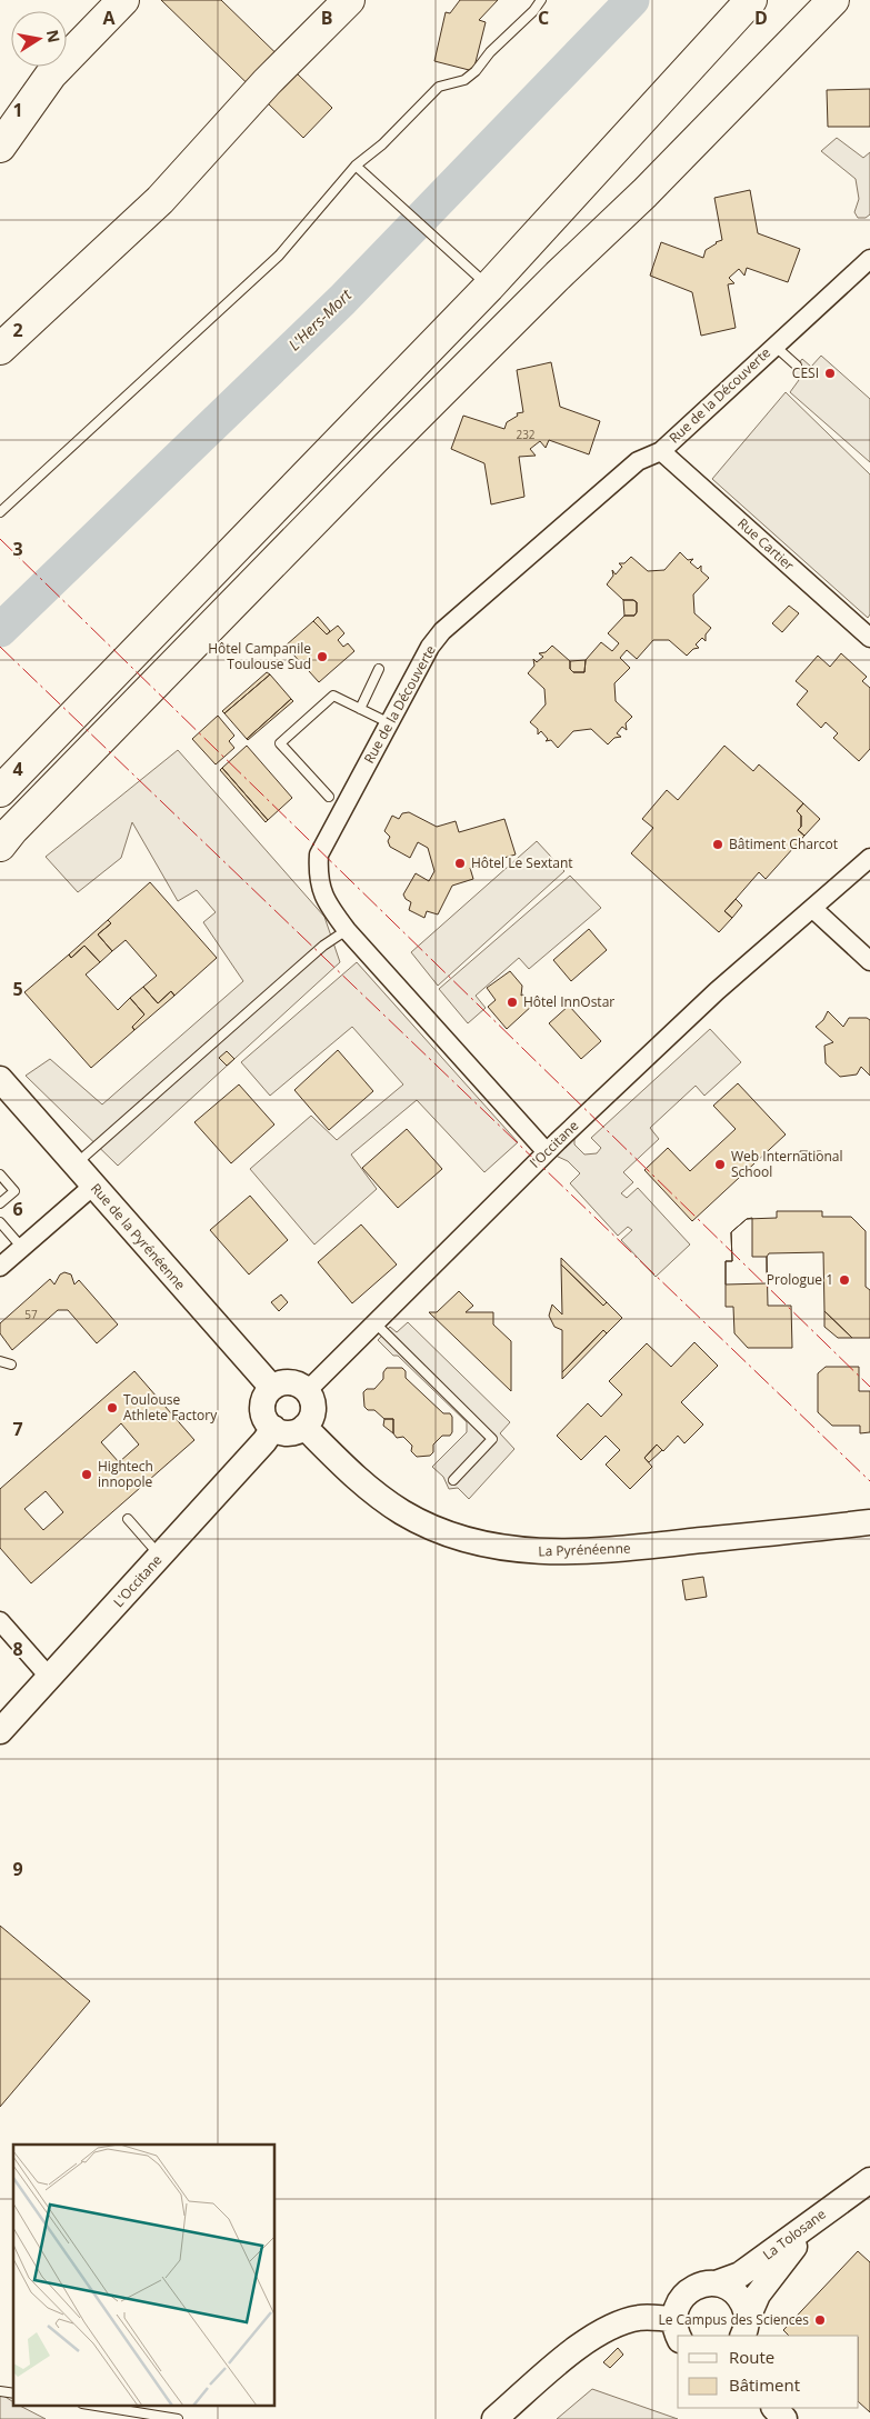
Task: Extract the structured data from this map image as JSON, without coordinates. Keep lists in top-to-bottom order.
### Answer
{
  "streets": {
    "street": [
      "Rue de la Découverte",
      "Rue Cartier",
      "l'Occitane",
      "Rue de la Pyrénéenne",
      "La Pyrénéenne",
      "L'Occitane",
      "La Tolosane"
    ]
  },
  "crossings": [
    ["Rue de la Découverte", "Rue Cartier"],
    ["Rue de la Découverte", "l'Occitane"],
    ["l'Occitane", "Rue de la Pyrénéenne"],
    ["l'Occitane", "La Pyrénéenne"],
    ["l'Occitane", "L'Occitane"],
    ["Rue de la Pyrénéenne", "La Pyrénéenne"],
    ["Rue de la Pyrénéenne", "L'Occitane"],
    ["La Pyrénéenne", "L'Occitane"]
  ],
  "water": ["L'Hers-Mort"],
  "places": [
    "CESI",
    "Hôtel Campanile Toulouse Sud",
    "Bâtiment Charcot",
    "Hôtel Le Sextant",
    "Hôtel InnOstar",
    "Web International School",
    "Prologue 1",
    "Toulouse Athlete Factory",
    "Hightech innopole",
    "Le Campus des Sciences"
  ],
  "house_numbers": ["232", "57"],
  "legend": ["Route", "Bâtiment"],
  "north": "right",
  "grid": {
    "columns": [
      "A",
      "B",
      "C",
      "D"
    ],
    "rows": [
      "1",
      "2",
      "3",
      "4",
      "5",
      "6",
      "7",
      "8",
      "9"
    ]
  }
}
